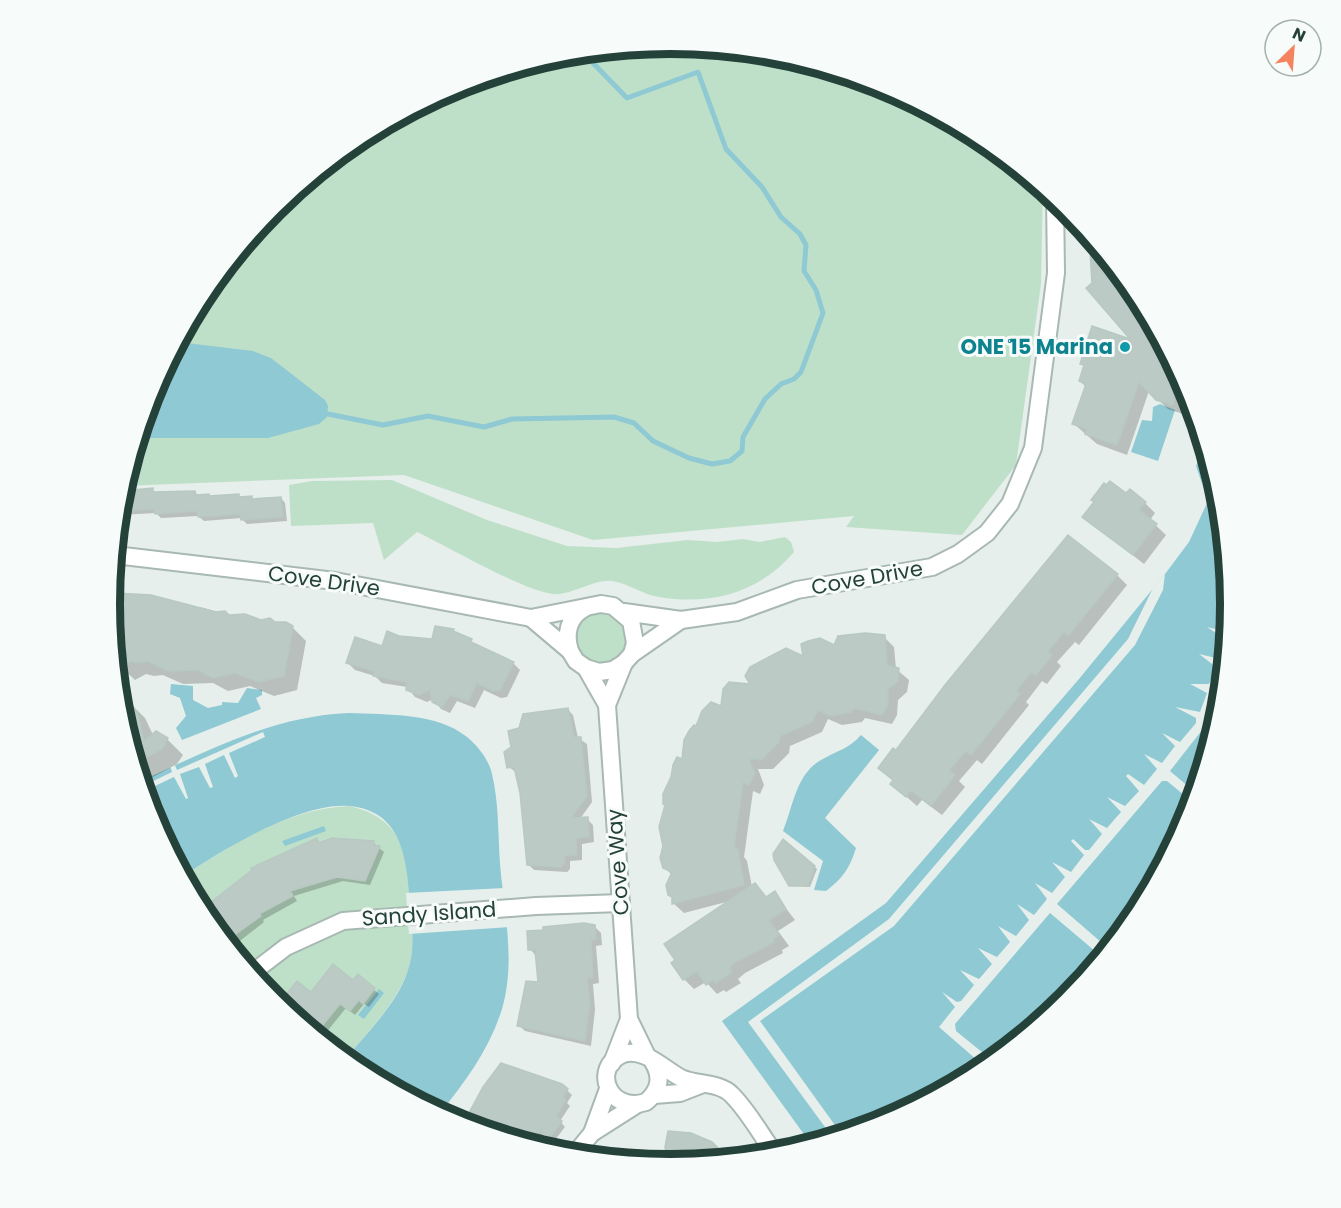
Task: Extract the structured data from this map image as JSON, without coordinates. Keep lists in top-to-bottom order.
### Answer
{
  "streets": {
    "street": ["Cove Drive", "Cove Way", "Sandy Island"]
  },
  "crossings": [
    ["Cove Drive", "Cove Way"],
    ["Cove Way", "Sandy Island"]
  ],
  "places": ["ONE ̊15 Marina"],
  "north": "top right"
}
